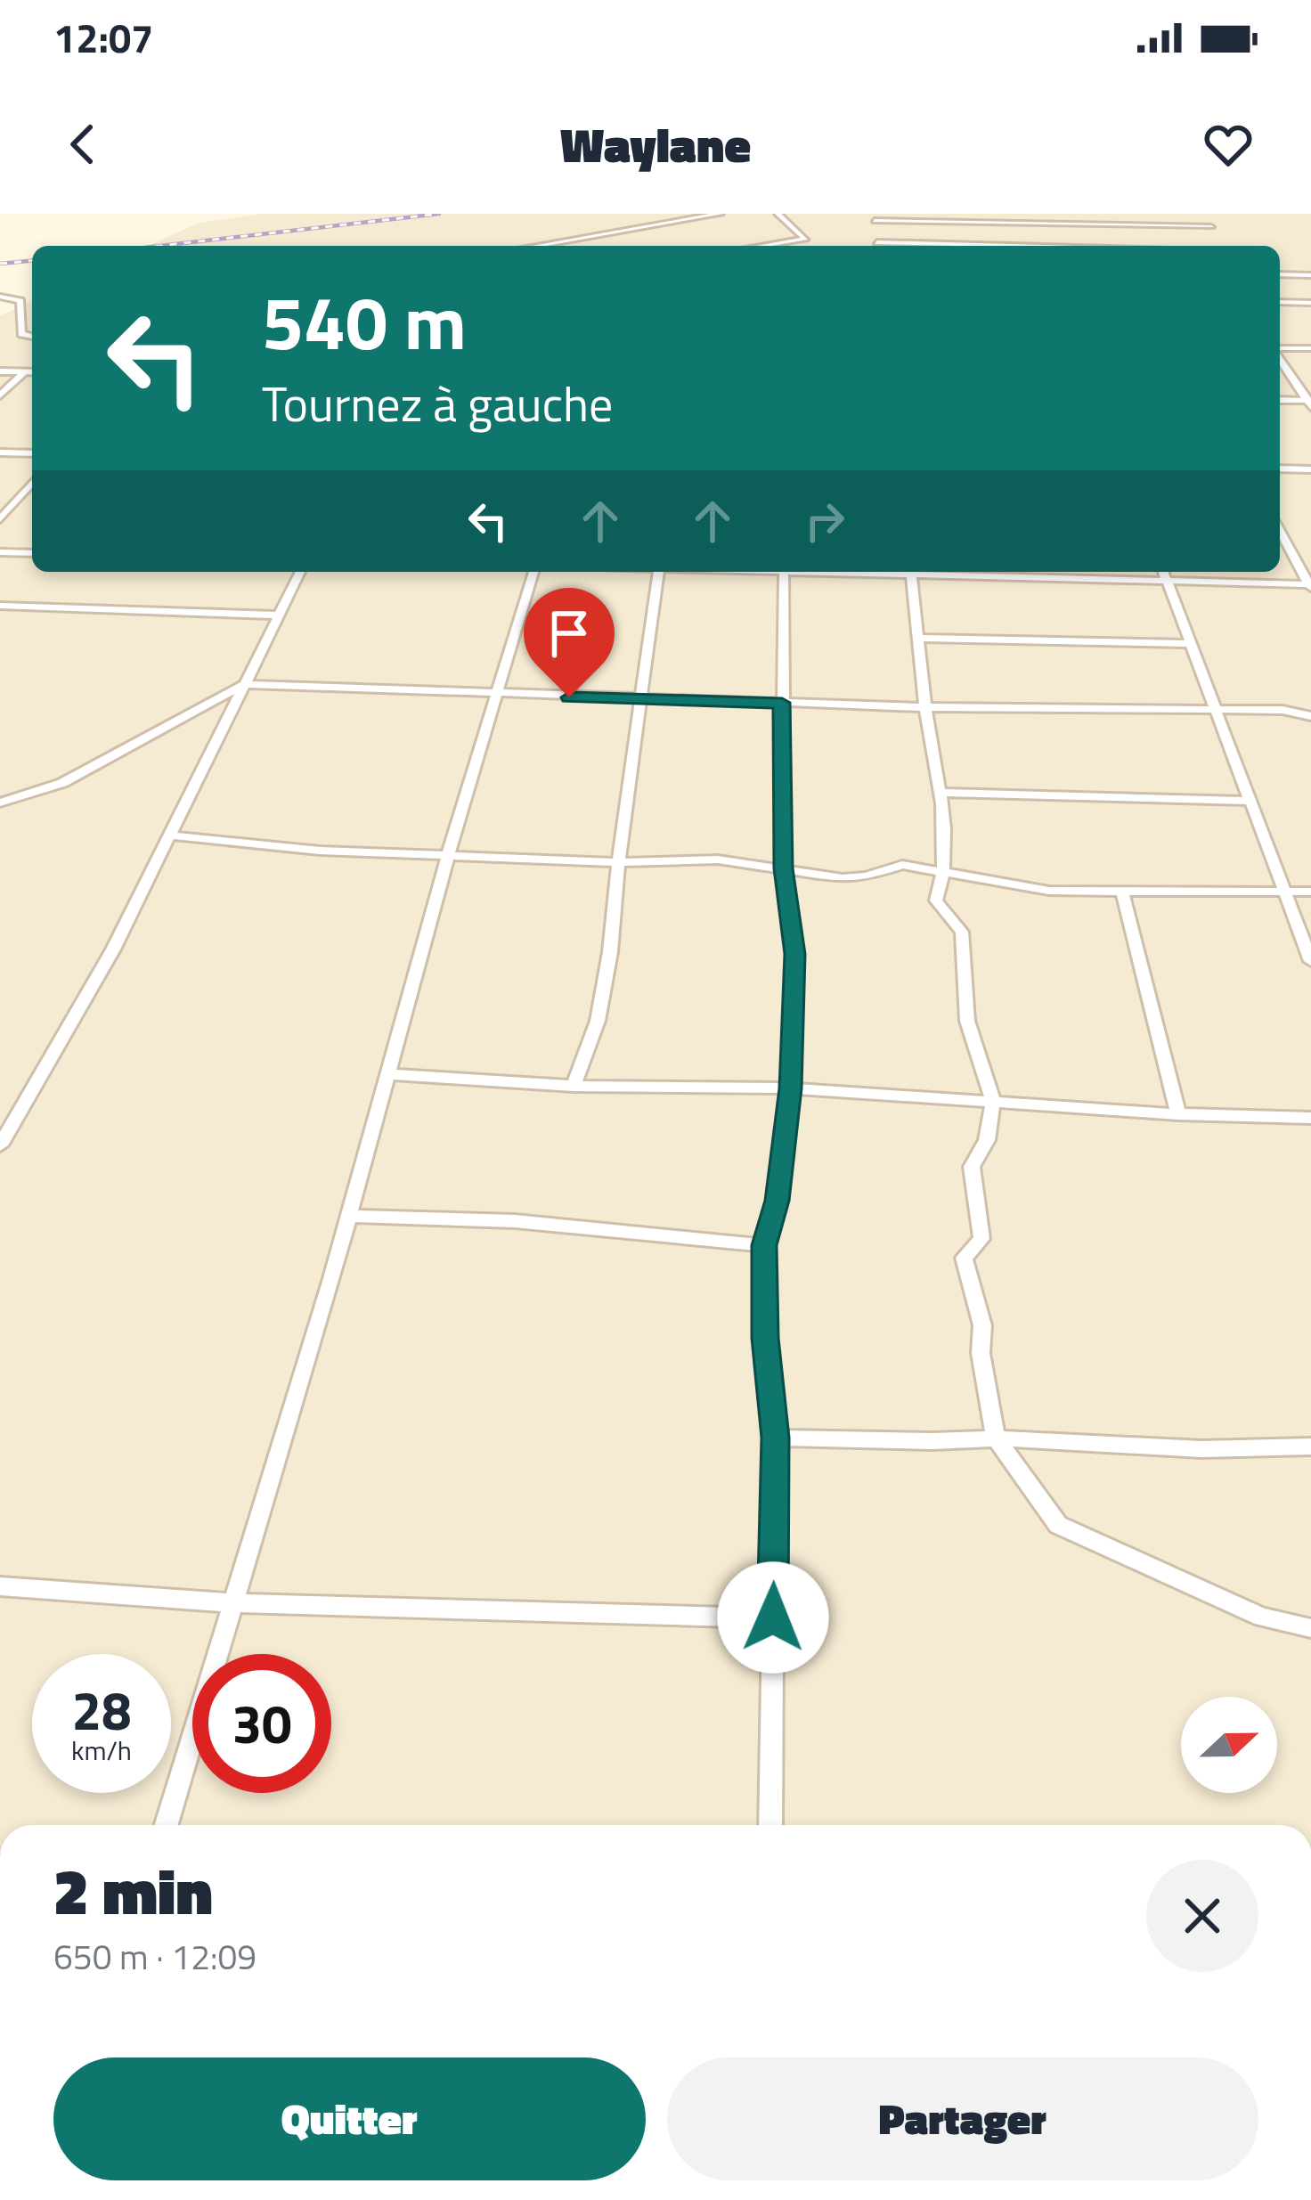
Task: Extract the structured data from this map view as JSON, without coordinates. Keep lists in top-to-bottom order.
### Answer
{
  "north": "right",
  "page": {
    "status": "12:07",
    "header": "Waylane",
    "turn": ["540 m", "Tournez à gauche"],
    "speed": "28 km/h",
    "limit": "30",
    "heading": ["2 min", "650 m · 12:09"],
    "buttons": ["Quitter", "Partager"]
  }
}
